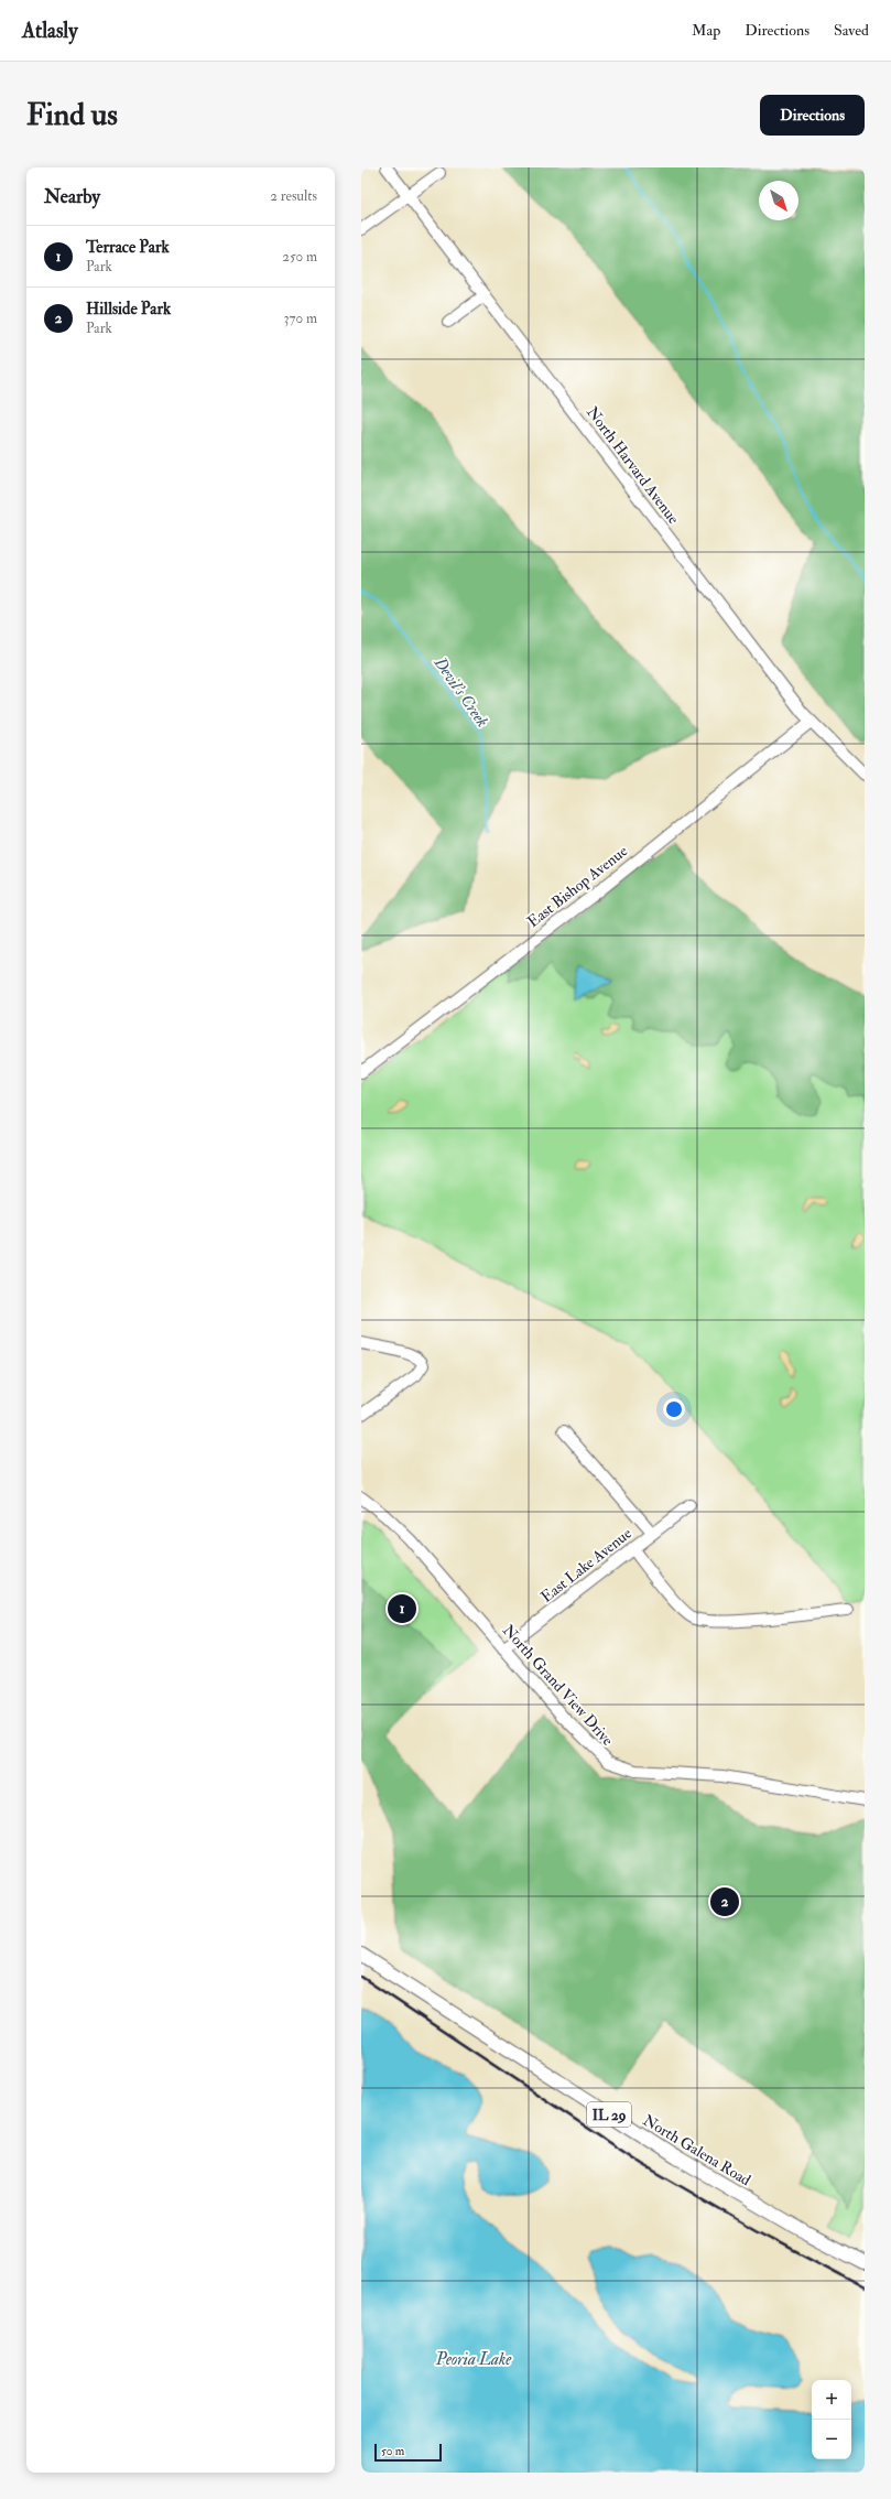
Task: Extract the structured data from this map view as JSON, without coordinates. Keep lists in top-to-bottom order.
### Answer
{
  "streets": {
    "main road": ["IL 29", "North Galena Road"],
    "street": [
      "North Harvard Avenue",
      "East Bishop Avenue",
      "East Lake Avenue",
      "North Grand View Drive"
    ]
  },
  "crossings": [
    ["North Harvard Avenue", "East Bishop Avenue"],
    ["East Lake Avenue", "North Grand View Drive"]
  ],
  "water": ["Devil's Creek", "Peoria Lake"],
  "scale_bar": "50 m",
  "north": "bottom right",
  "page": {
    "header": "Atlasly",
    "nav": ["Map", "Directions", "Saved"],
    "buttons": "Directions",
    "title": "Find us",
    "heading": ["Nearby", "2 results"],
    "list": [
      {
        "mark": "1",
        "name": "Terrace Park",
        "note": "Park",
        "value": "250 m"
      },
      {
        "mark": "2",
        "name": "Hillside Park",
        "note": "Park",
        "value": "370 m"
      }
    ],
    "pins": ["1", "2"],
    "map_buttons": ["+", "−"],
    "scale": "50 m"
  }
}
